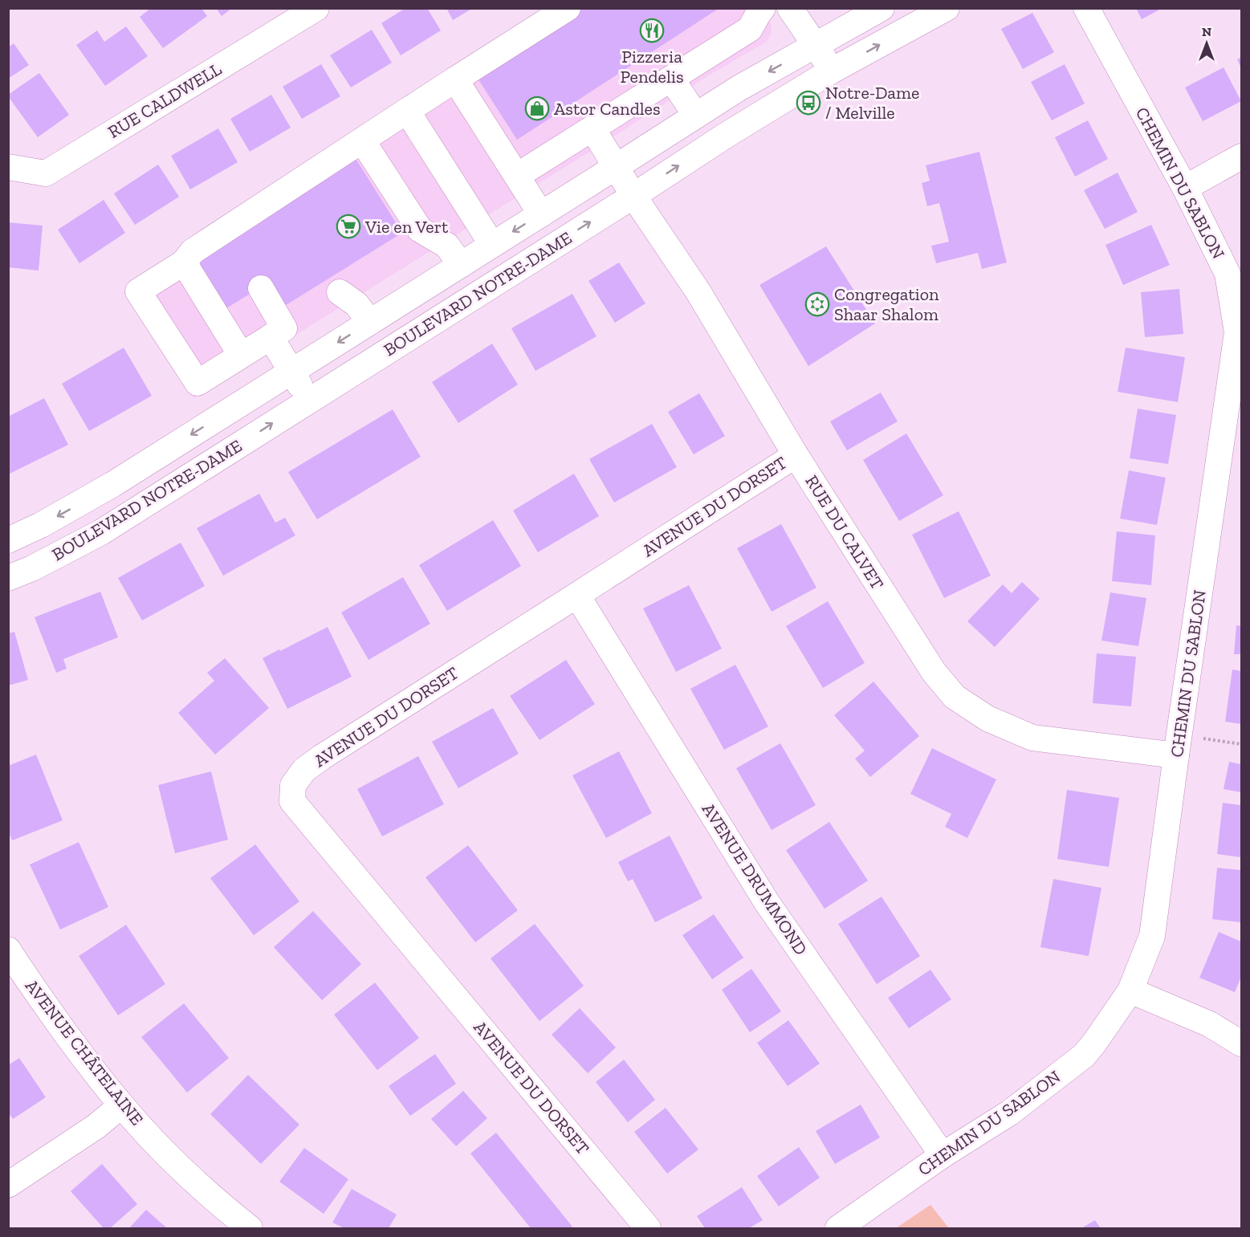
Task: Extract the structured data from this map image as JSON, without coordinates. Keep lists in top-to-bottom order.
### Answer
{
  "streets": {
    "street": [
      "RUE CALDWELL",
      "CHEMIN DU SABLON",
      "BOULEVARD NOTRE-DAME",
      "AVENUE DU DORSET",
      "RUE DU CALVET",
      "AVENUE DRUMMOND",
      "AVENUE CHÂTELAINE"
    ]
  },
  "crossings": [
    ["CHEMIN DU SABLON", "RUE DU CALVET"],
    ["CHEMIN DU SABLON", "AVENUE DRUMMOND"],
    ["BOULEVARD NOTRE-DAME", "RUE DU CALVET"],
    ["AVENUE DU DORSET", "RUE DU CALVET"],
    ["AVENUE DU DORSET", "AVENUE DRUMMOND"]
  ],
  "places": {
    "restaurant": ["Pizzeria Pendelis"],
    "bus stop": ["Notre-Dame / Melville"],
    "shop": ["Astor Candles"],
    "supermarket": ["Vie en Vert"],
    "synagogue": ["Congregation Shaar Shalom"]
  },
  "north": "top"
}
